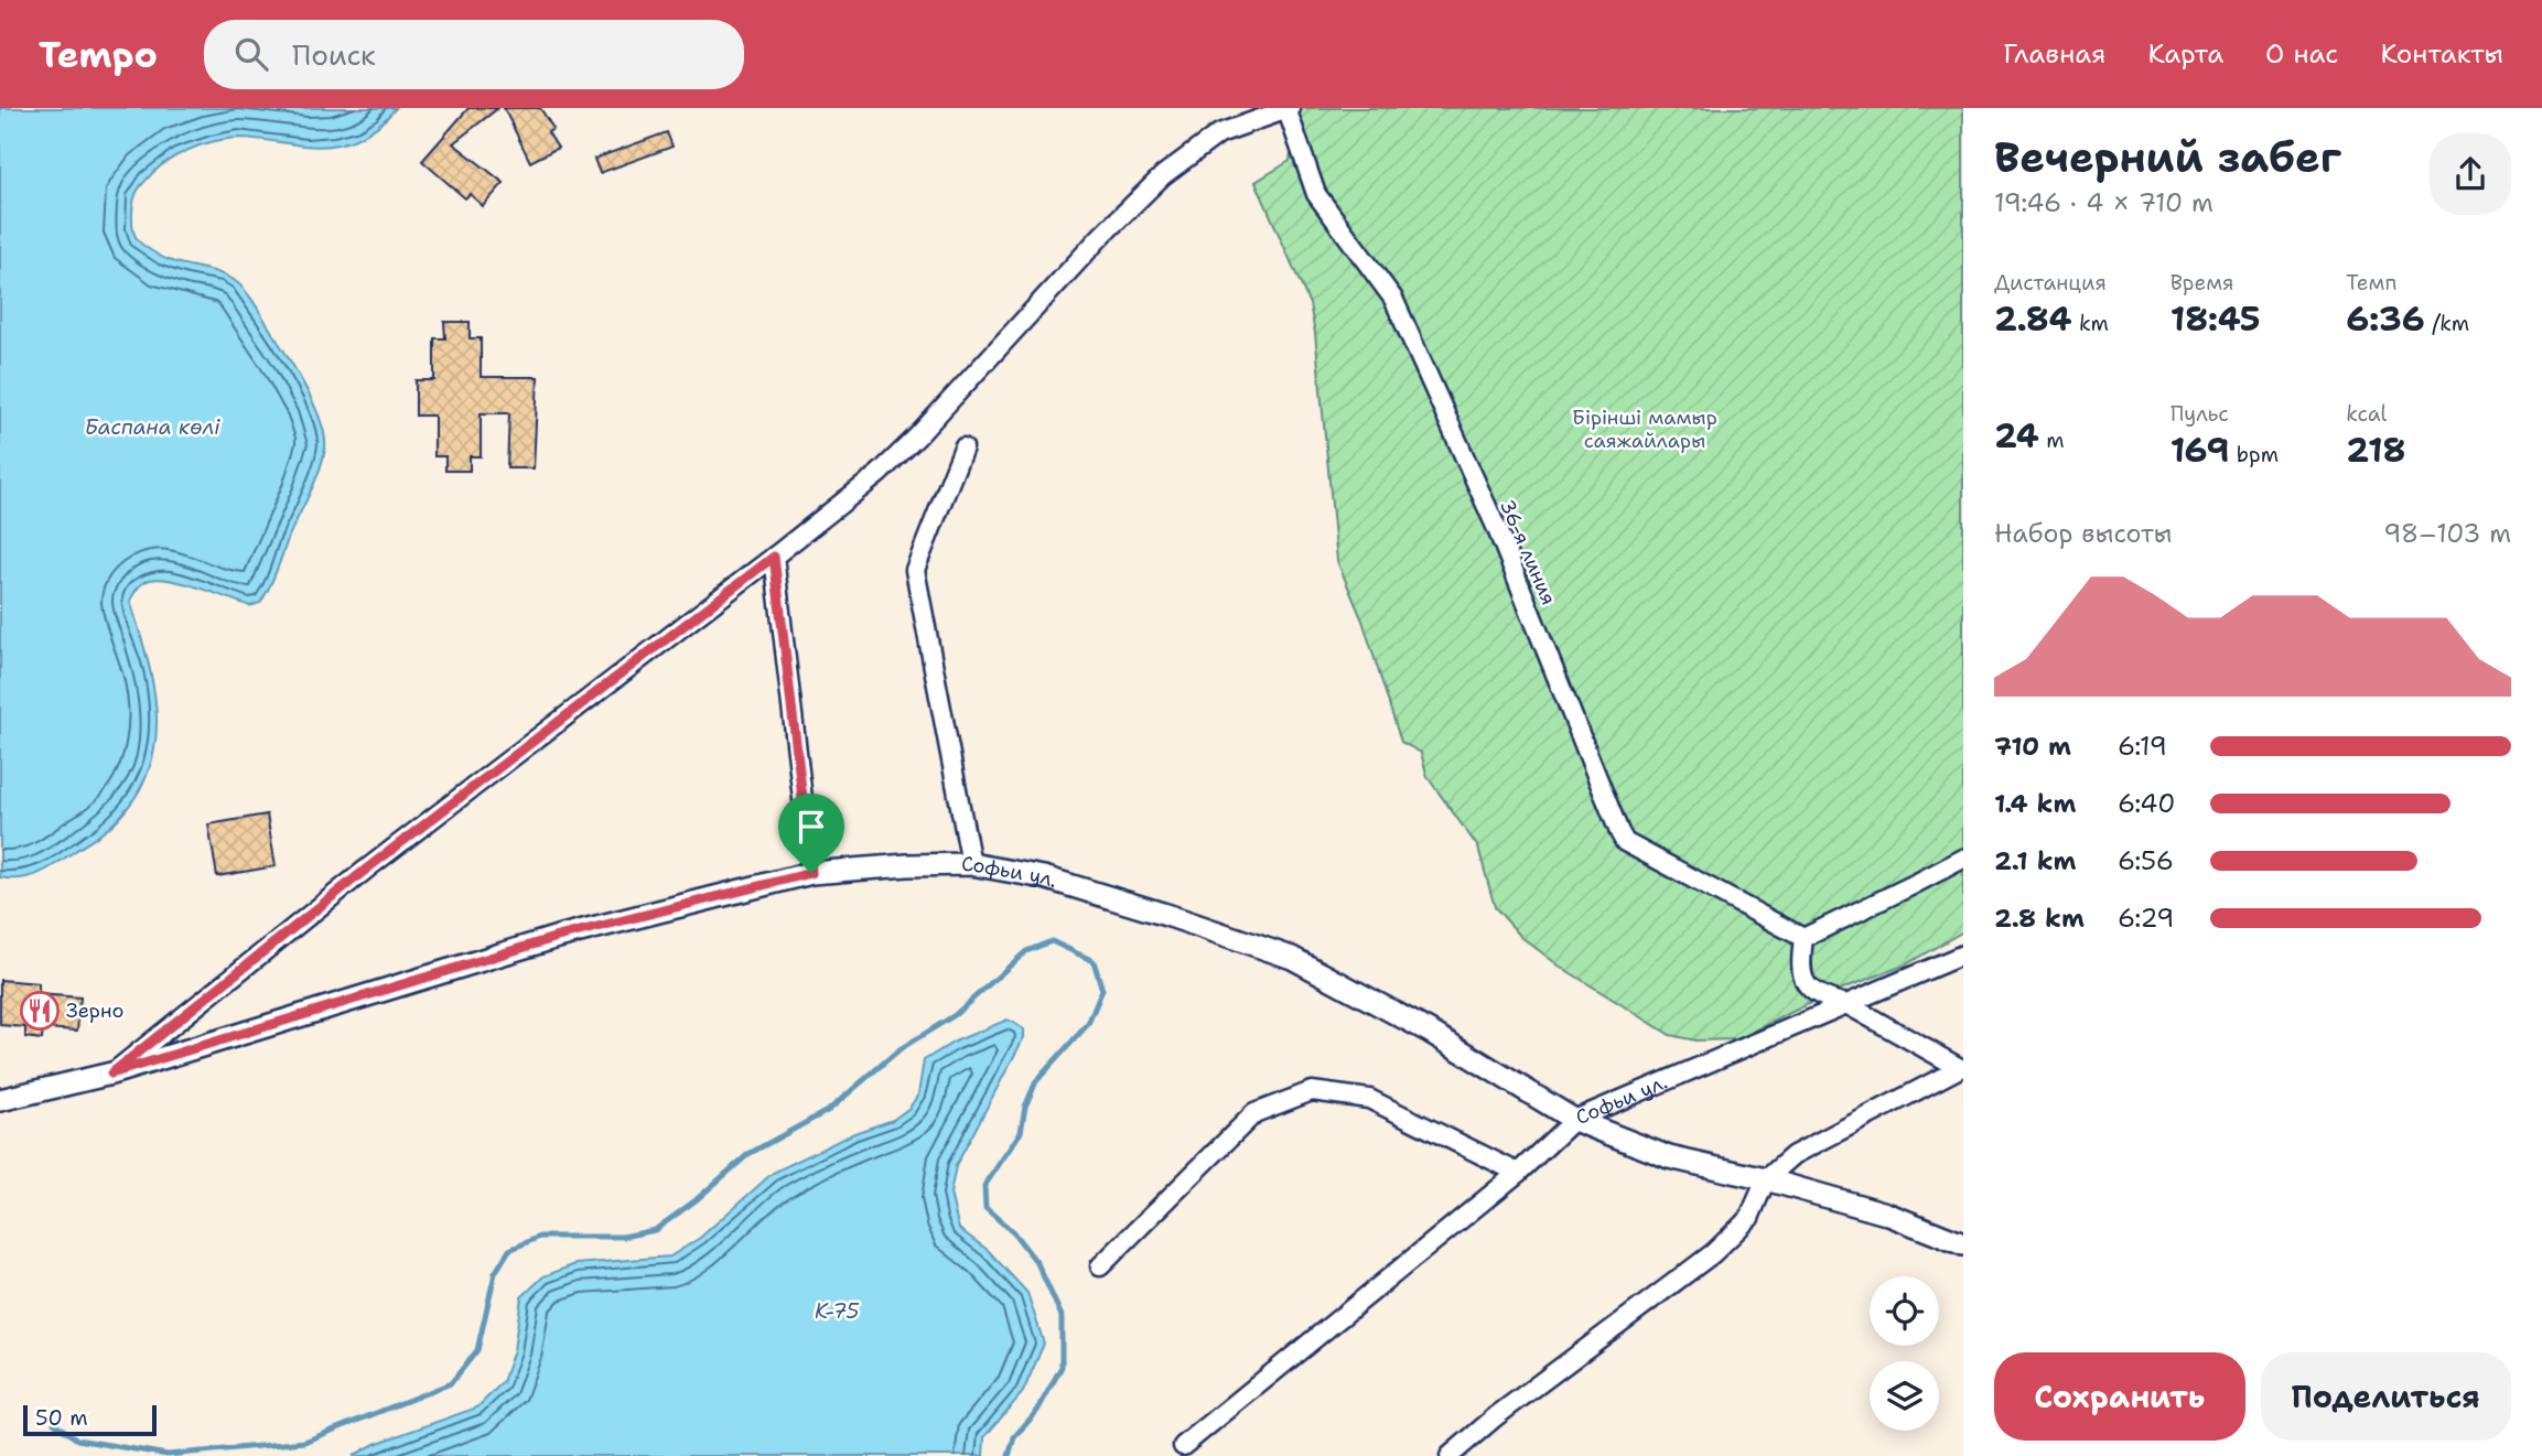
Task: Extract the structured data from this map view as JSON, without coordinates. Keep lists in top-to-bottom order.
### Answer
{
  "streets": {
    "street": ["36-я линия", "Софьи ул."]
  },
  "water": ["Баспана көлі", "К-75"],
  "parks": ["Бірінші мамыр саяжайлары"],
  "places": {
    "restaurant": ["Зерно"]
  },
  "scale_bar": "50 m",
  "page": {
    "header": "Tempo",
    "search": "Поиск",
    "nav": [
      "Главная",
      "Карта",
      "О нас",
      "Контакты"
    ],
    "heading": ["Вечерний забег", "19:46 · 4 × 710 m"],
    "stats": [
      ["Дистанция", "2.84 km"],
      ["Время", "18:45"],
      ["Темп", "6:36 /km"],
      ["24 m"],
      ["Пульс", "169 bpm"],
      ["kcal", "218"]
    ],
    "chart": ["Набор высоты", "98–103 m"],
    "list": [
      {
        "name": "710 m",
        "note": "6:19"
      },
      {
        "name": "1.4 km",
        "note": "6:40"
      },
      {
        "name": "2.1 km",
        "note": "6:56"
      },
      {
        "name": "2.8 km",
        "note": "6:29"
      }
    ],
    "buttons": ["Сохранить", "Поделиться"],
    "scale": "50 m"
  }
}
